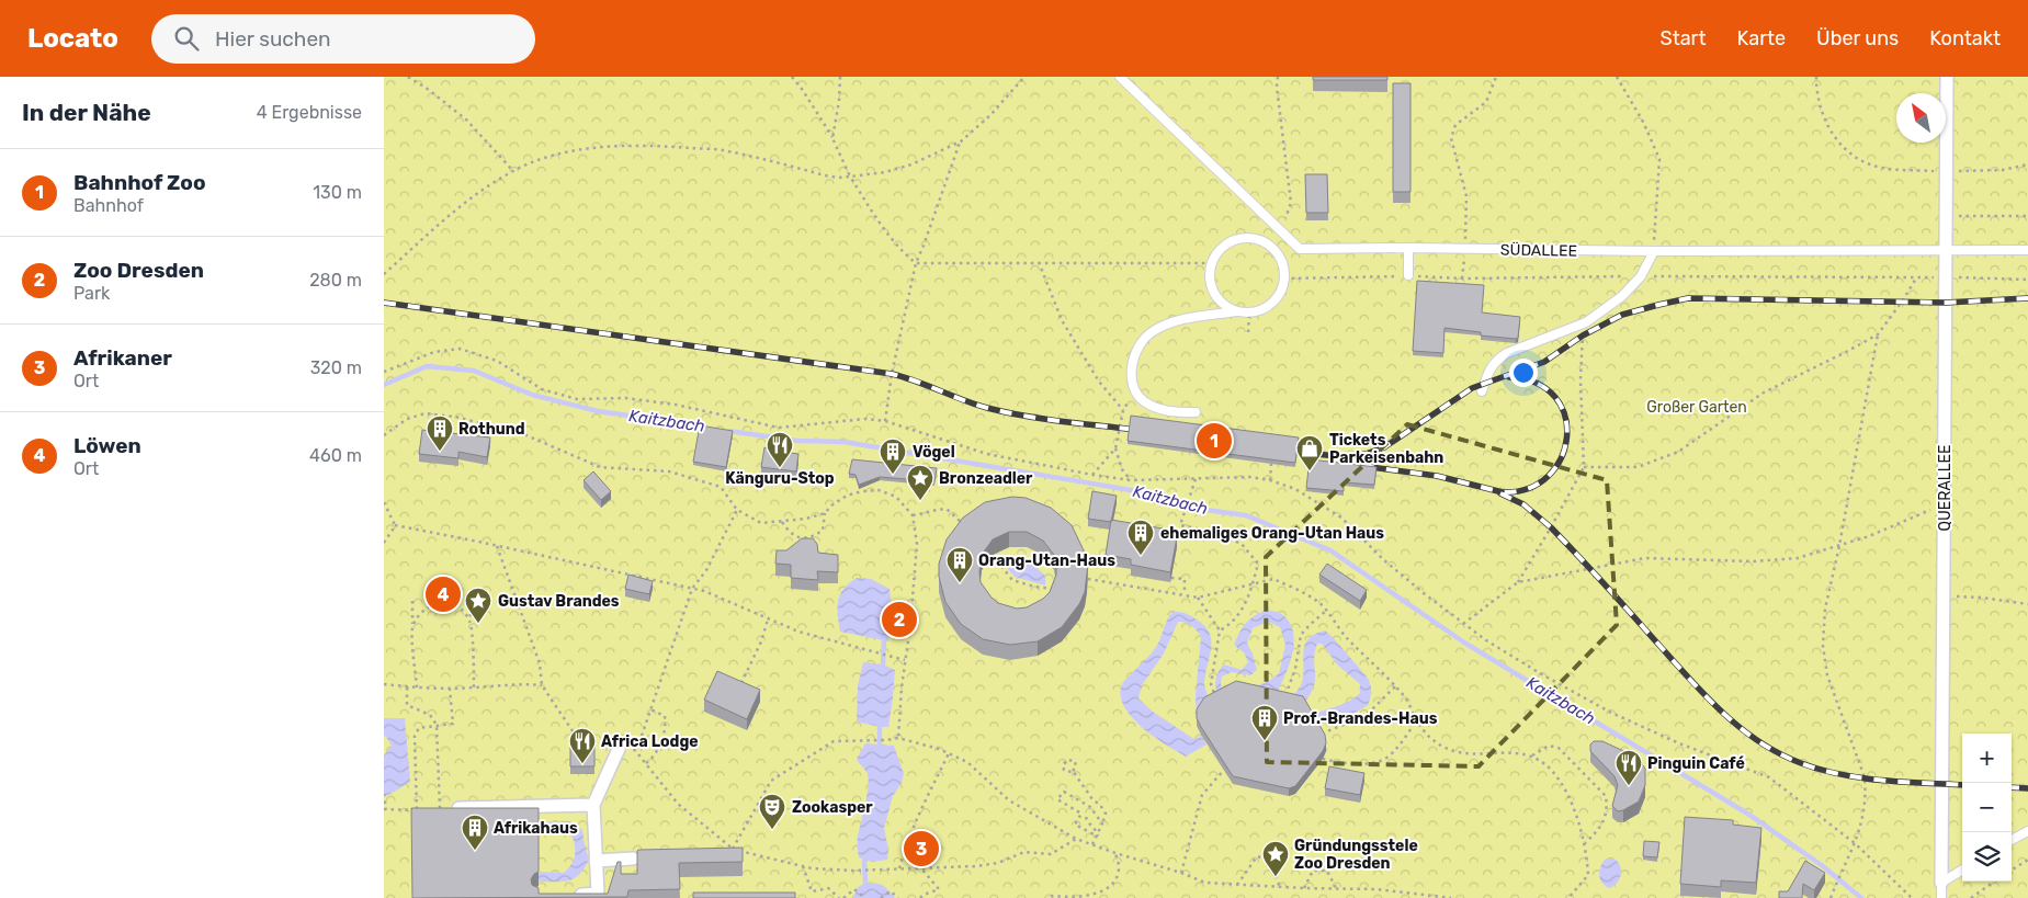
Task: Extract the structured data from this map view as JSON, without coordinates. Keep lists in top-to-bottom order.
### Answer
{
  "streets": {
    "street": ["QUERALLEE"],
    "lane": ["SÜDALLEE"]
  },
  "crossings": [
    ["SÜDALLEE", "QUERALLEE"]
  ],
  "water": ["Kaitzbach"],
  "parks": ["Großer Garten"],
  "places": {
    "building": [
      "Rothund",
      "Vögel",
      "ehemaliges Orang-Utan Haus",
      "Orang-Utan-Haus",
      "Prof.-Brandes-Haus",
      "Afrikahaus"
    ],
    "restaurant": ["Känguru-Stop", "Africa Lodge", "Pinguin Café"],
    "shop": ["Tickets Parkeisenbahn"],
    "place": ["Bronzeadler", "Gustav Brandes", "Gründungsstele Zoo Dresden"],
    "theatre": ["Zookasper"]
  },
  "north": "top left",
  "page": {
    "header": "Locato",
    "search": "Hier suchen",
    "nav": [
      "Start",
      "Karte",
      "Über uns",
      "Kontakt"
    ],
    "heading": ["In der Nähe", "4 Ergebnisse"],
    "list": [
      {
        "mark": "1",
        "name": "Bahnhof Zoo",
        "note": "Bahnhof",
        "value": "130 m"
      },
      {
        "mark": "2",
        "name": "Zoo Dresden",
        "note": "Park",
        "value": "280 m"
      },
      {
        "mark": "3",
        "name": "Afrikaner",
        "note": "Ort",
        "value": "320 m"
      },
      {
        "mark": "4",
        "name": "Löwen",
        "note": "Ort",
        "value": "460 m"
      }
    ],
    "pins": [
      "1",
      "4",
      "2",
      "3"
    ],
    "map_buttons": ["+", "−"]
  }
}
